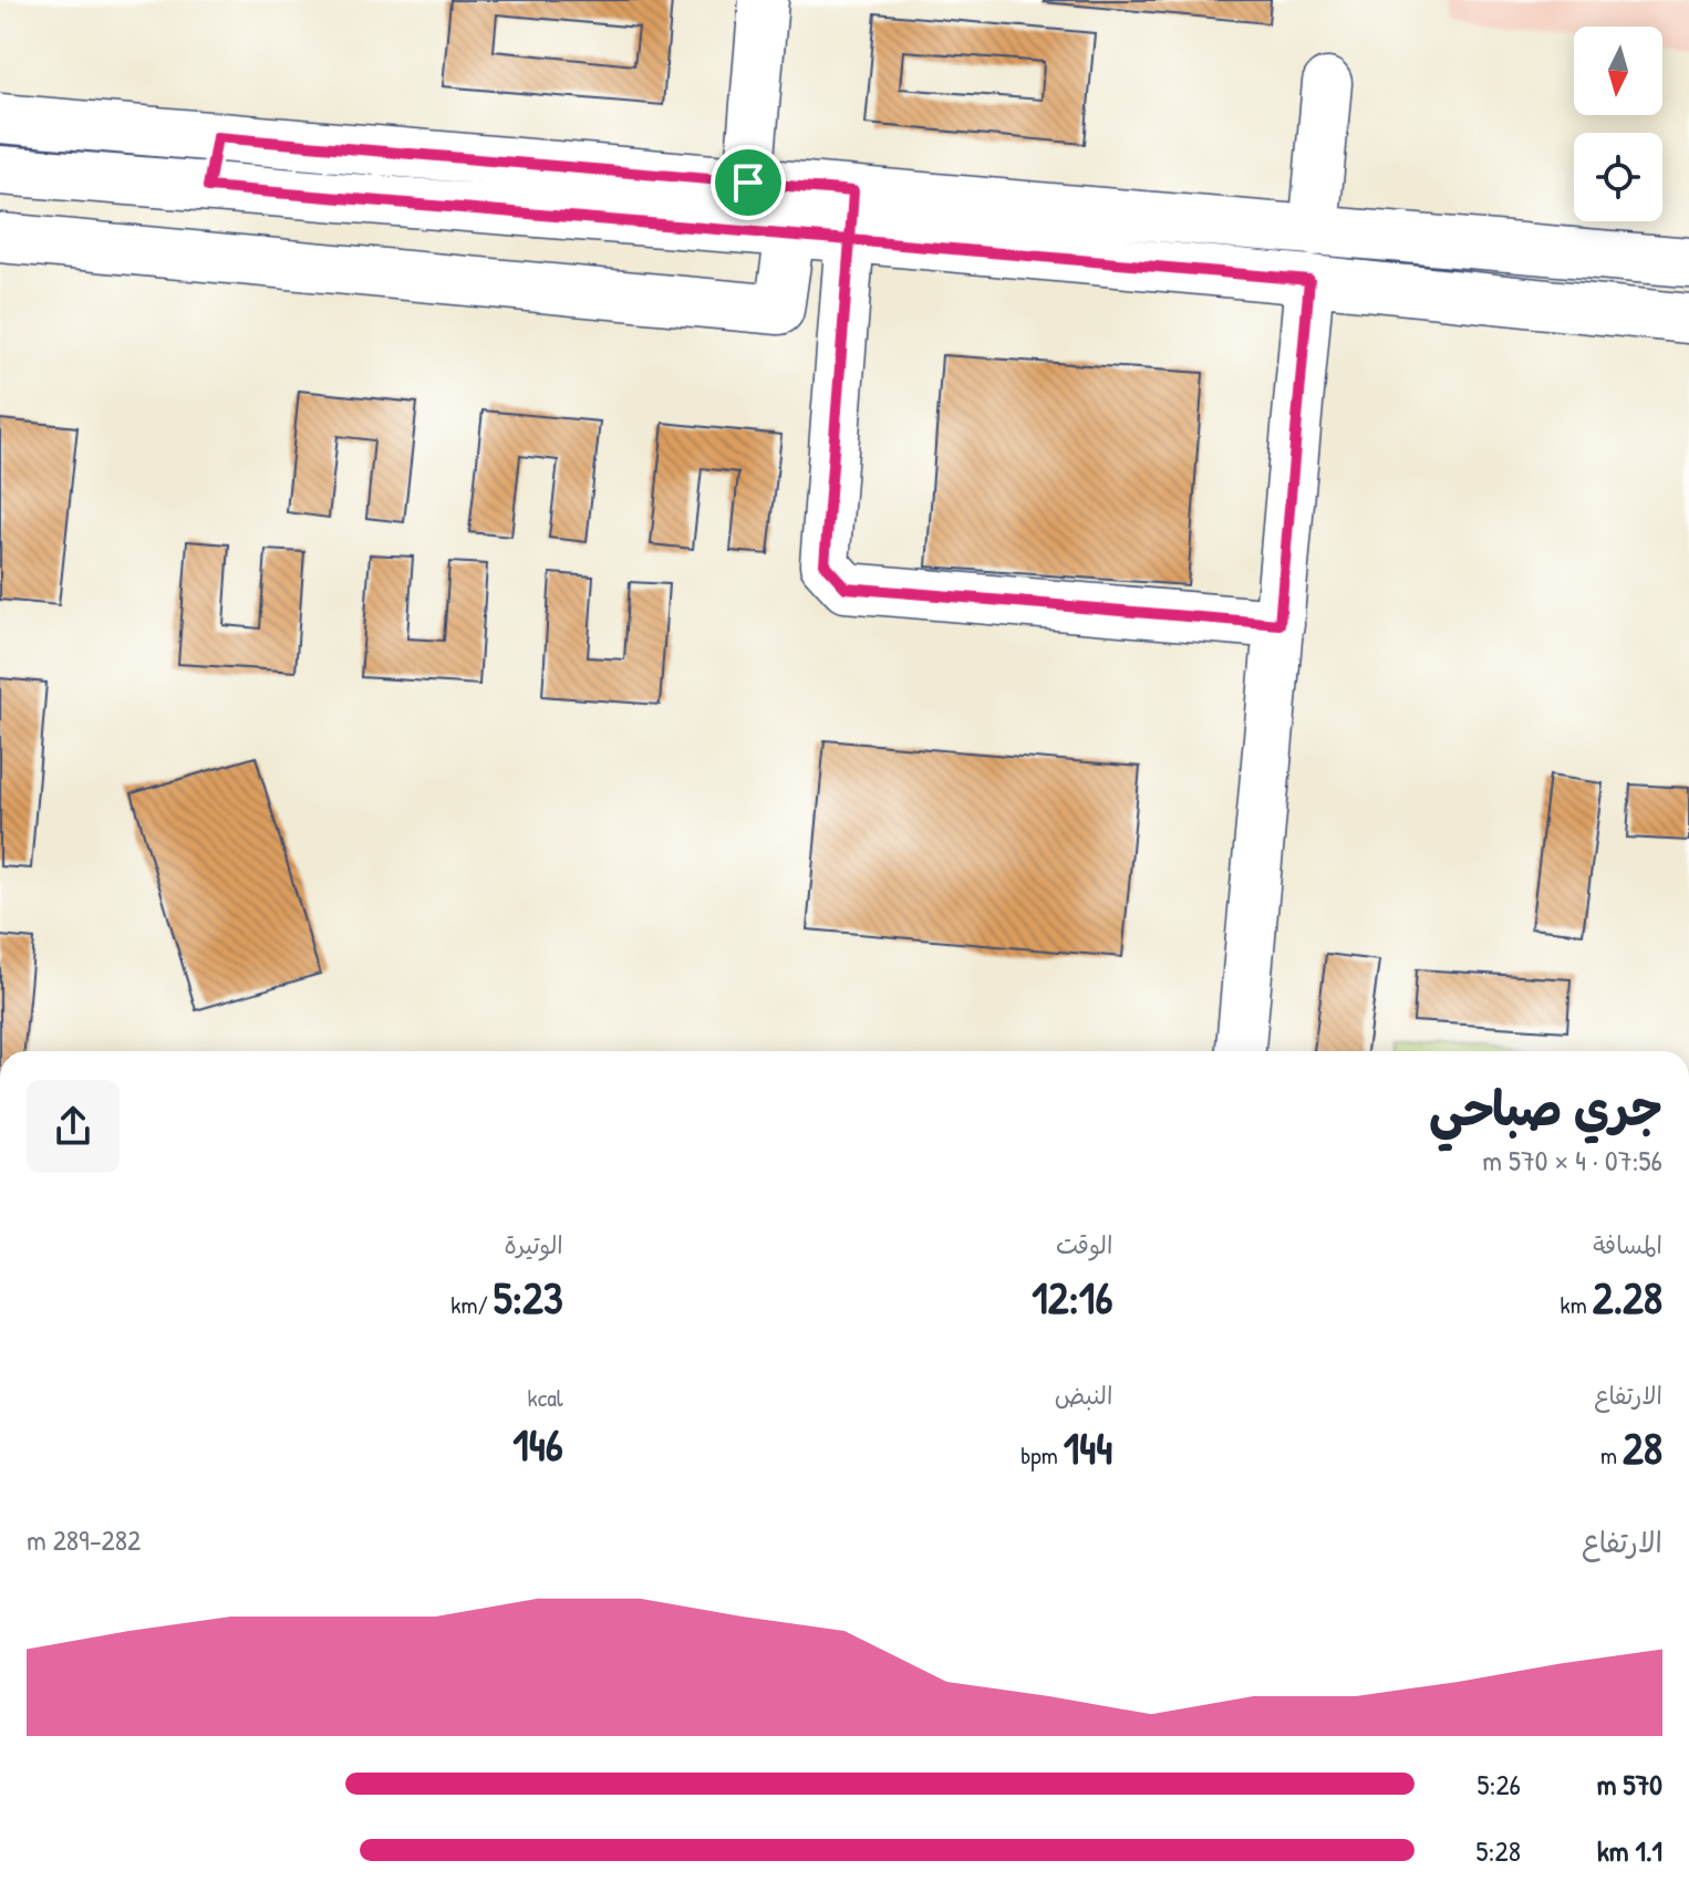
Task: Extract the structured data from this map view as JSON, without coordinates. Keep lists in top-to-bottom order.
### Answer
{
  "north": "bottom",
  "page": {
    "heading": ["جري صباحي", "07:56 · 4 × 570 m"],
    "stats": [
      ["المسافة", "2.28 km"],
      ["الوقت", "12:16"],
      ["الوتيرة", "5:23 /km"],
      ["الارتفاع", "28 m"],
      ["النبض", "144 bpm"],
      ["kcal", "146"]
    ],
    "chart": ["الارتفاع", "282–289 m"],
    "list": [
      {
        "name": "570 m",
        "note": "5:26"
      },
      {
        "name": "1.1 km",
        "note": "5:28"
      }
    ]
  }
}
